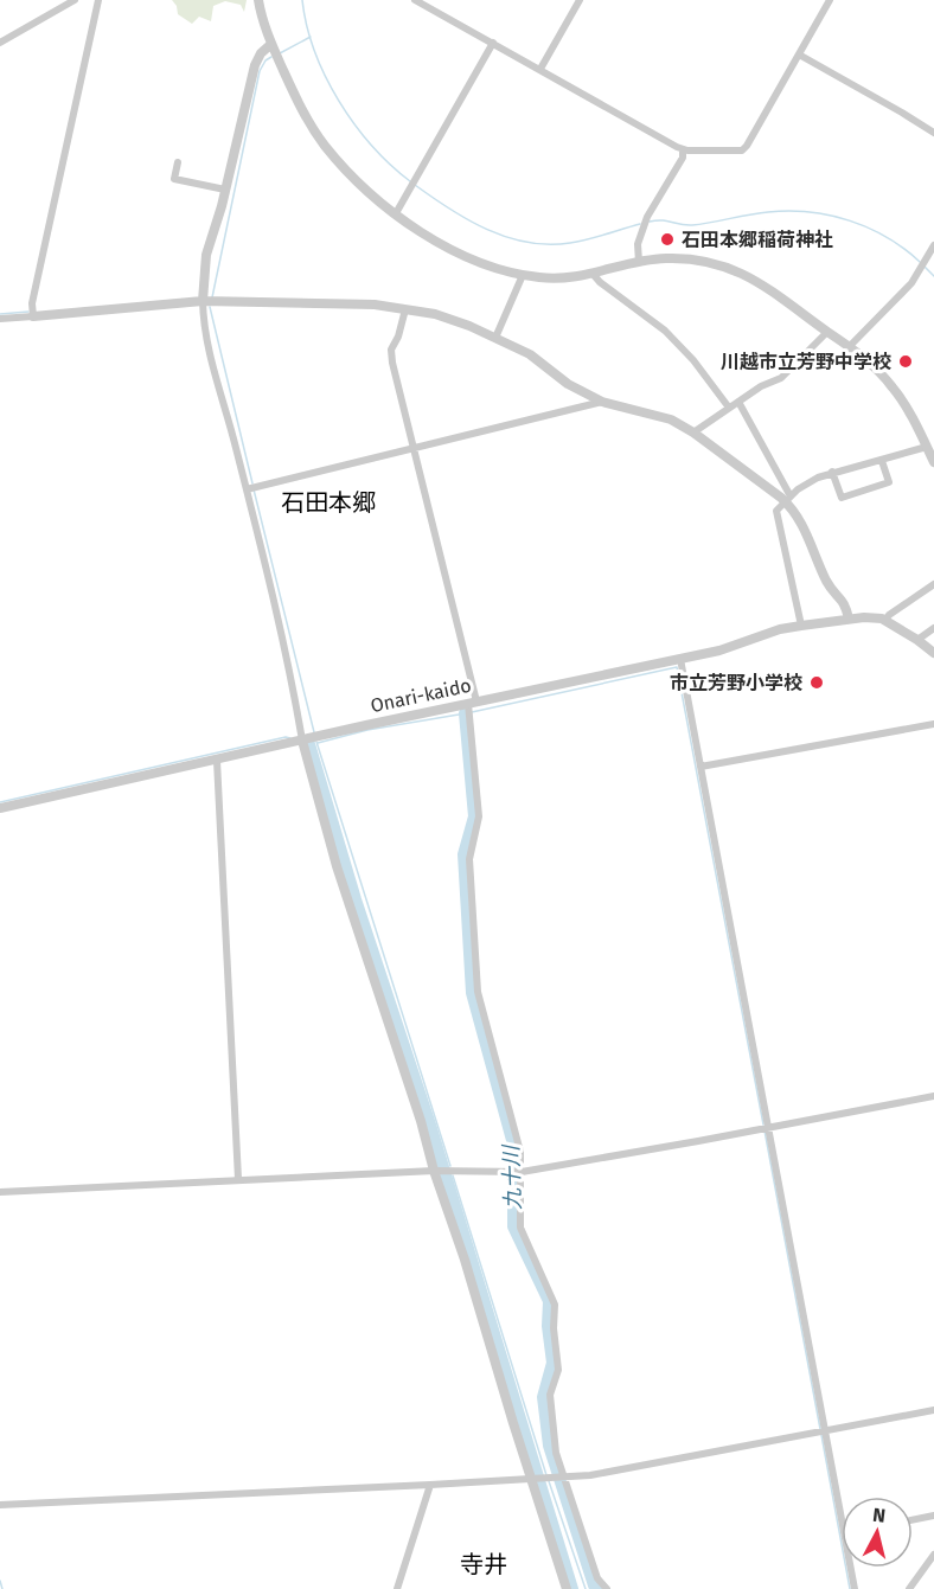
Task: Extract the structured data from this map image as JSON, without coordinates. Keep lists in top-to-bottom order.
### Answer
{
  "streets": {
    "street": ["Onari-kaido"]
  },
  "districts": ["石田本郷", "寺井"],
  "water": ["九十川"],
  "places": ["石田本郷稲荷神社", "川越市立芳野中学校", "市立芳野小学校"],
  "north": "top"
}
